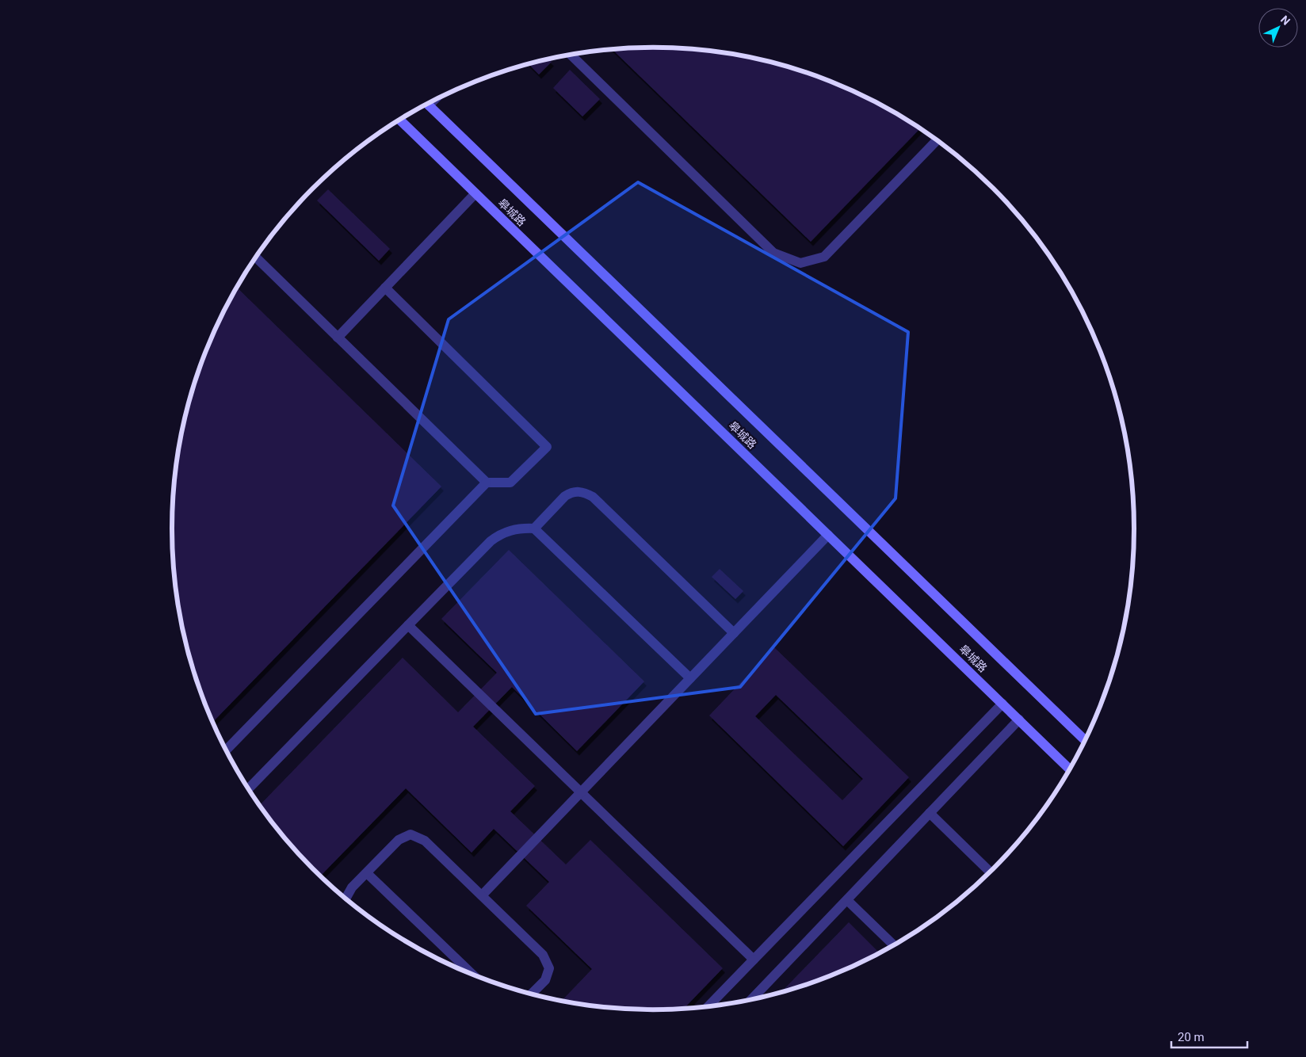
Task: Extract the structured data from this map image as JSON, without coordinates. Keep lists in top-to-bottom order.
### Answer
{
  "streets": {
    "main road": ["皋城路"]
  },
  "scale_bar": "20 m",
  "north": "top right"
}
